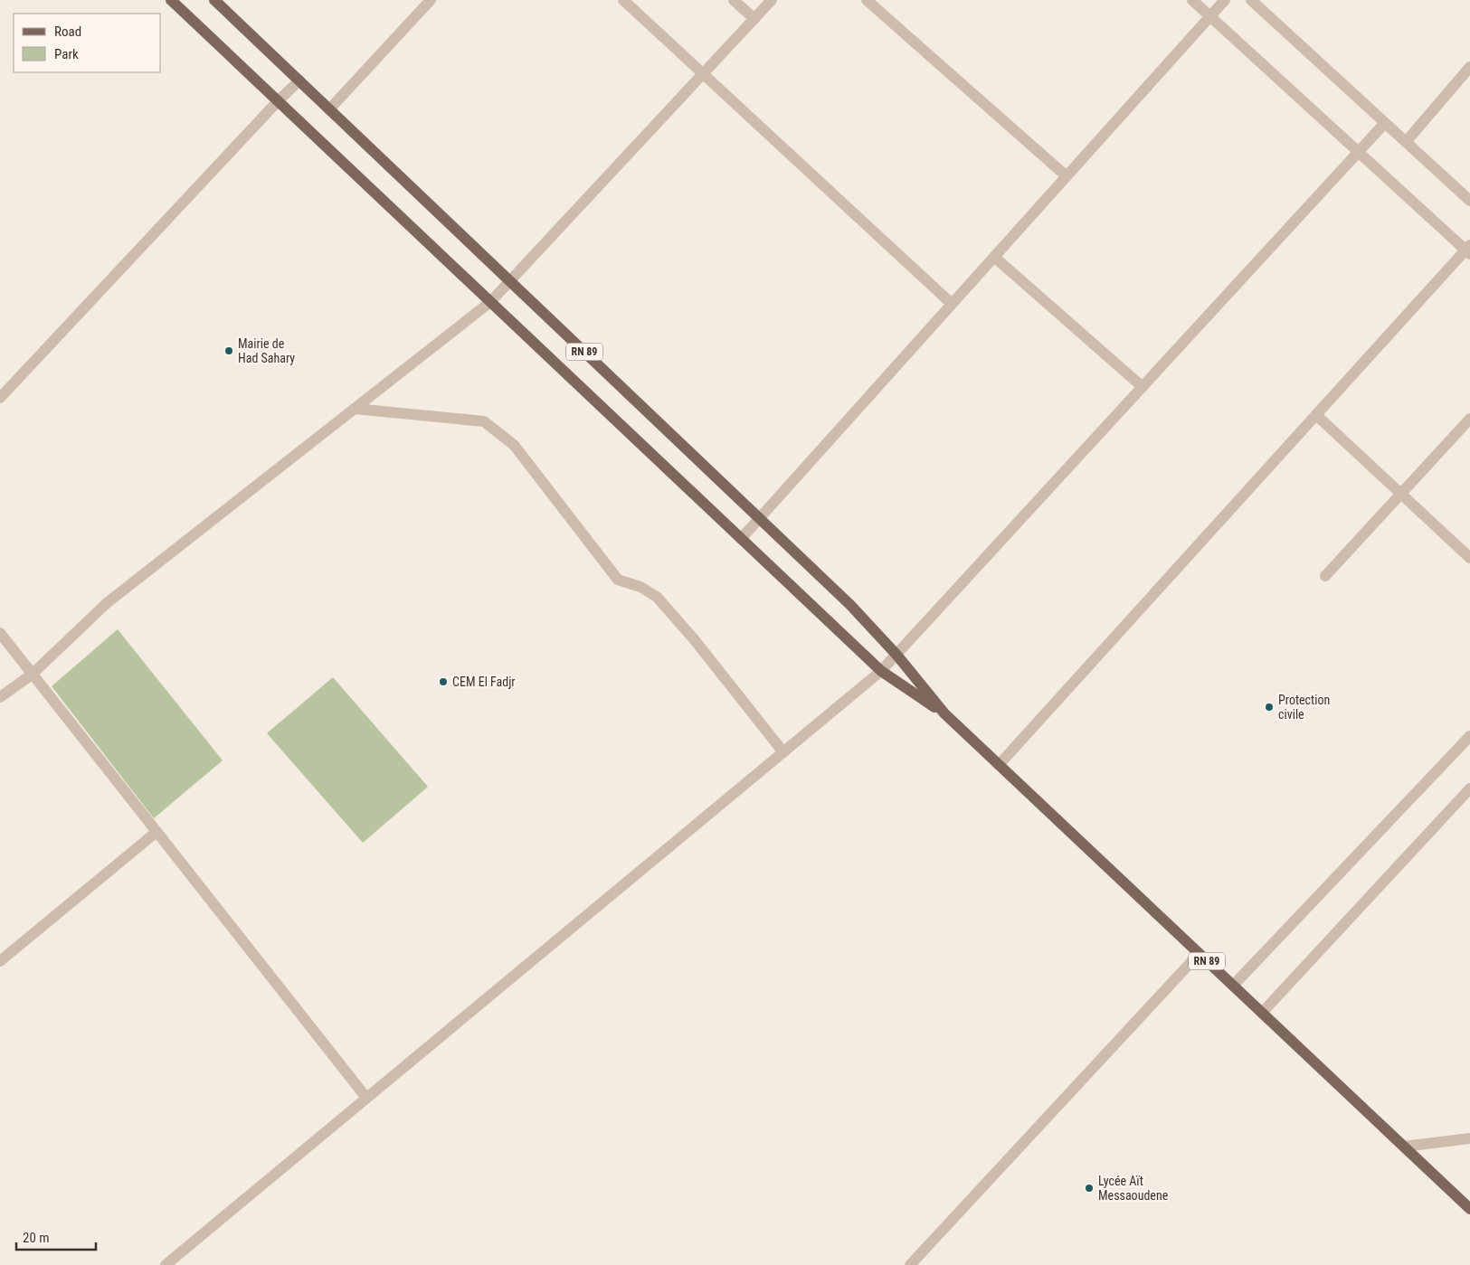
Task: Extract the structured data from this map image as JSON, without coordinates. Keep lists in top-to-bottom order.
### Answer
{
  "streets": {
    "main road": ["RN 89"]
  },
  "places": [
    "Mairie de Had Sahary",
    "CEM El Fadjr",
    "Protection civile",
    "Lycée Aït Messaoudene"
  ],
  "legend": ["Road", "Park"],
  "scale_bar": "20 m"
}
